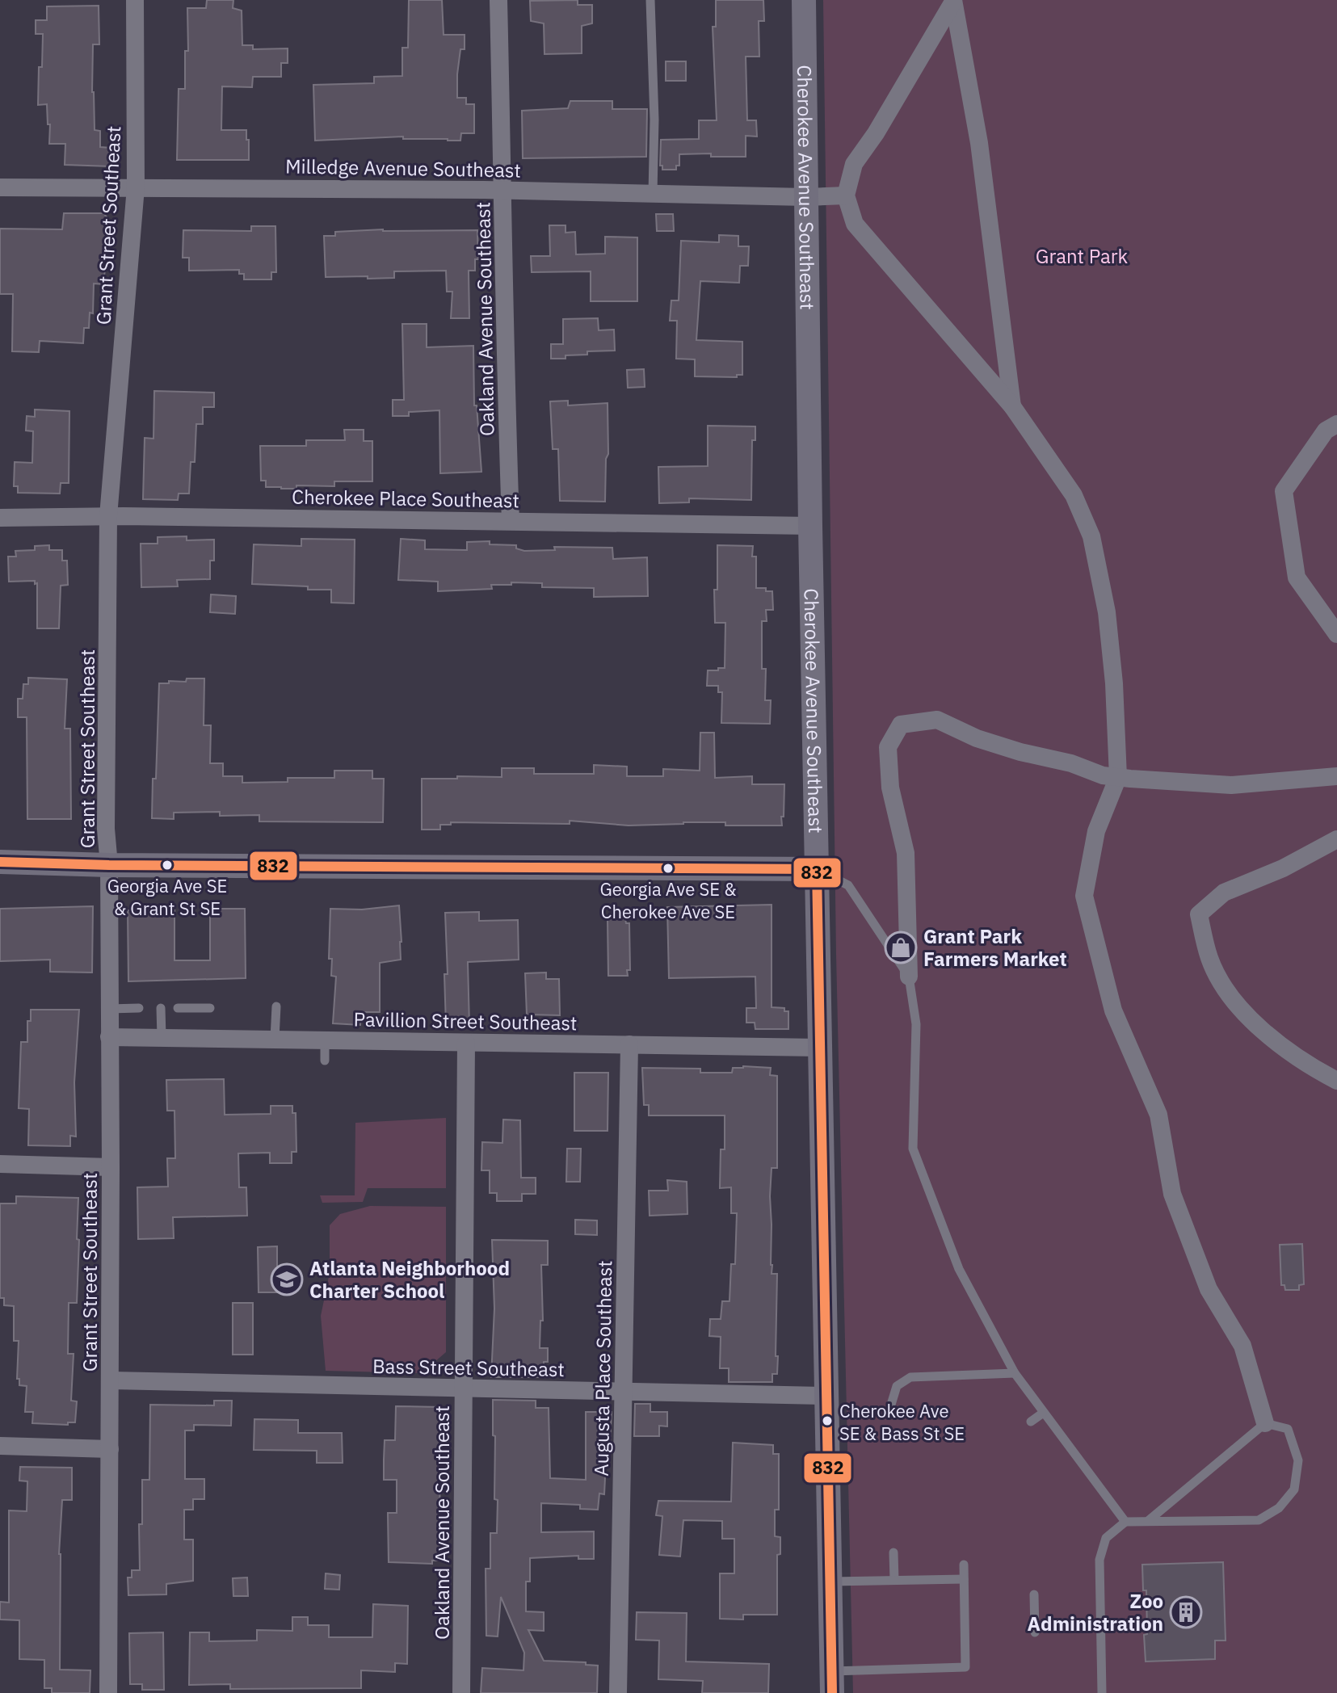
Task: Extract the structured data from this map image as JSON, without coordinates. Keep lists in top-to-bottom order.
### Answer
{
  "streets": {
    "street": [
      "Milledge Avenue Southeast",
      "Cherokee Avenue Southeast",
      "Grant Street Southeast",
      "Oakland Avenue Southeast",
      "Cherokee Place Southeast",
      "Pavillion Street Southeast",
      "Bass Street Southeast",
      "Augusta Place Southeast"
    ]
  },
  "crossings": [
    ["Milledge Avenue Southeast", "Cherokee Avenue Southeast"],
    ["Milledge Avenue Southeast", "Grant Street Southeast"],
    ["Milledge Avenue Southeast", "Oakland Avenue Southeast"],
    ["Cherokee Avenue Southeast", "Cherokee Place Southeast"],
    ["Cherokee Avenue Southeast", "Pavillion Street Southeast"],
    ["Cherokee Avenue Southeast", "Bass Street Southeast"],
    ["Grant Street Southeast", "Cherokee Place Southeast"],
    ["Grant Street Southeast", "Pavillion Street Southeast"],
    ["Grant Street Southeast", "Bass Street Southeast"],
    ["Oakland Avenue Southeast", "Cherokee Place Southeast"],
    ["Oakland Avenue Southeast", "Pavillion Street Southeast"],
    ["Oakland Avenue Southeast", "Bass Street Southeast"],
    ["Pavillion Street Southeast", "Augusta Place Southeast"],
    ["Bass Street Southeast", "Augusta Place Southeast"]
  ],
  "parks": ["Grant Park"],
  "places": {
    "other": ["Georgia Ave SE & Grant St SE", "Georgia Ave SE & Cherokee Ave SE", "Cherokee Ave SE & Bass St SE"],
    "shop": ["Grant Park Farmers Market"],
    "school or university": ["Atlanta Neighborhood Charter School"],
    "building": ["Zoo Administration"]
  },
  "lines": ["transit line 832"]
}
